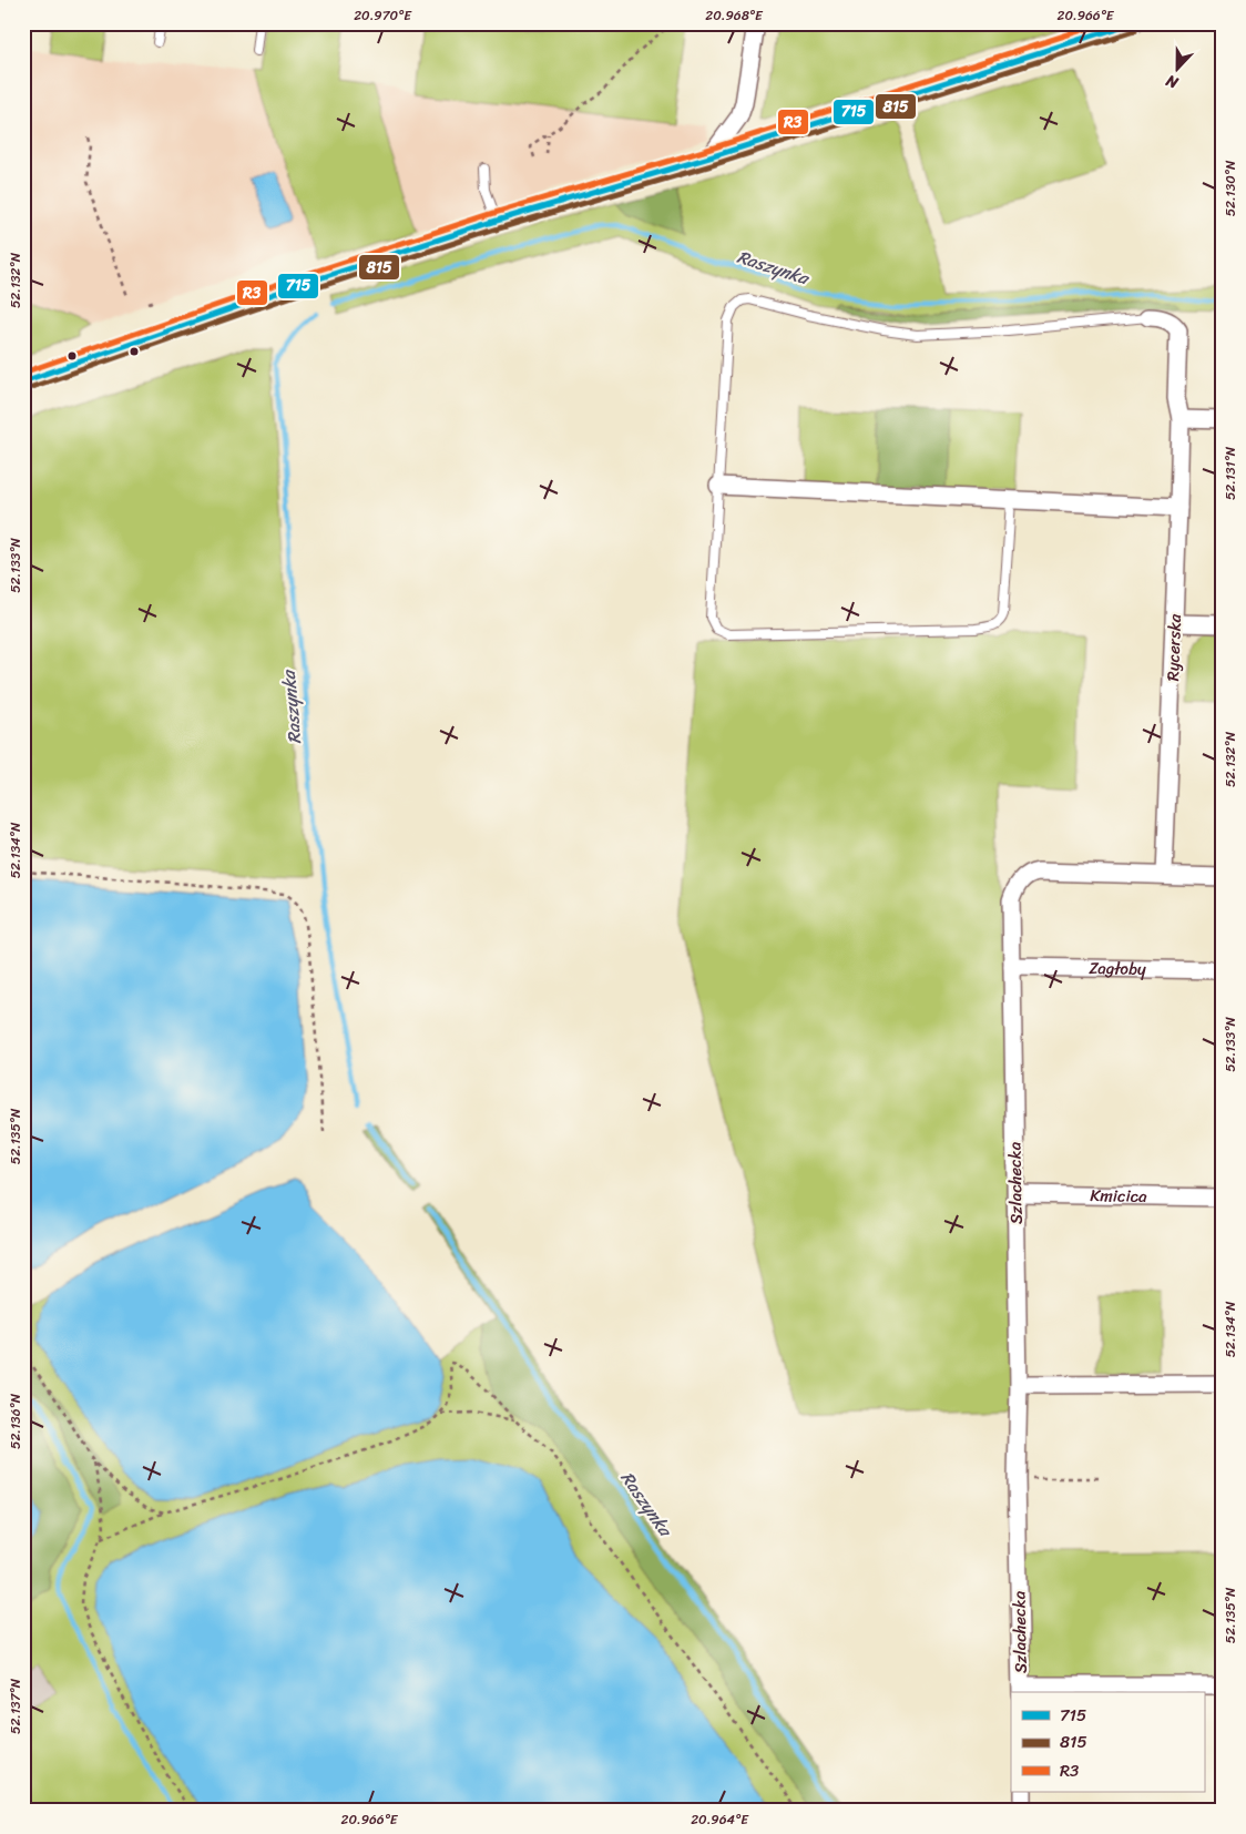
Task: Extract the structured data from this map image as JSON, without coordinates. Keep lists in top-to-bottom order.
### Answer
{
  "streets": {
    "street": [
      "Rycerska",
      "Zagłoby",
      "Szlachecka",
      "Kmicica"
    ]
  },
  "crossings": [
    ["Rycerska", "Szlachecka"],
    ["Zagłoby", "Szlachecka"],
    ["Szlachecka", "Kmicica"]
  ],
  "water": ["Raszynka"],
  "lines": ["transit line 715", "transit line R3", "transit line 815"],
  "legend": ["715", "815", "R3"],
  "north": "bottom",
  "coordinates": [
    "20.970°E",
    "20.968°E",
    "20.966°E",
    "52.130°N",
    "52.132°N",
    "52.131°N",
    "52.133°N",
    "52.134°N",
    "52.135°N",
    "52.136°N",
    "52.137°N",
    "20.964°E"
  ]
}
